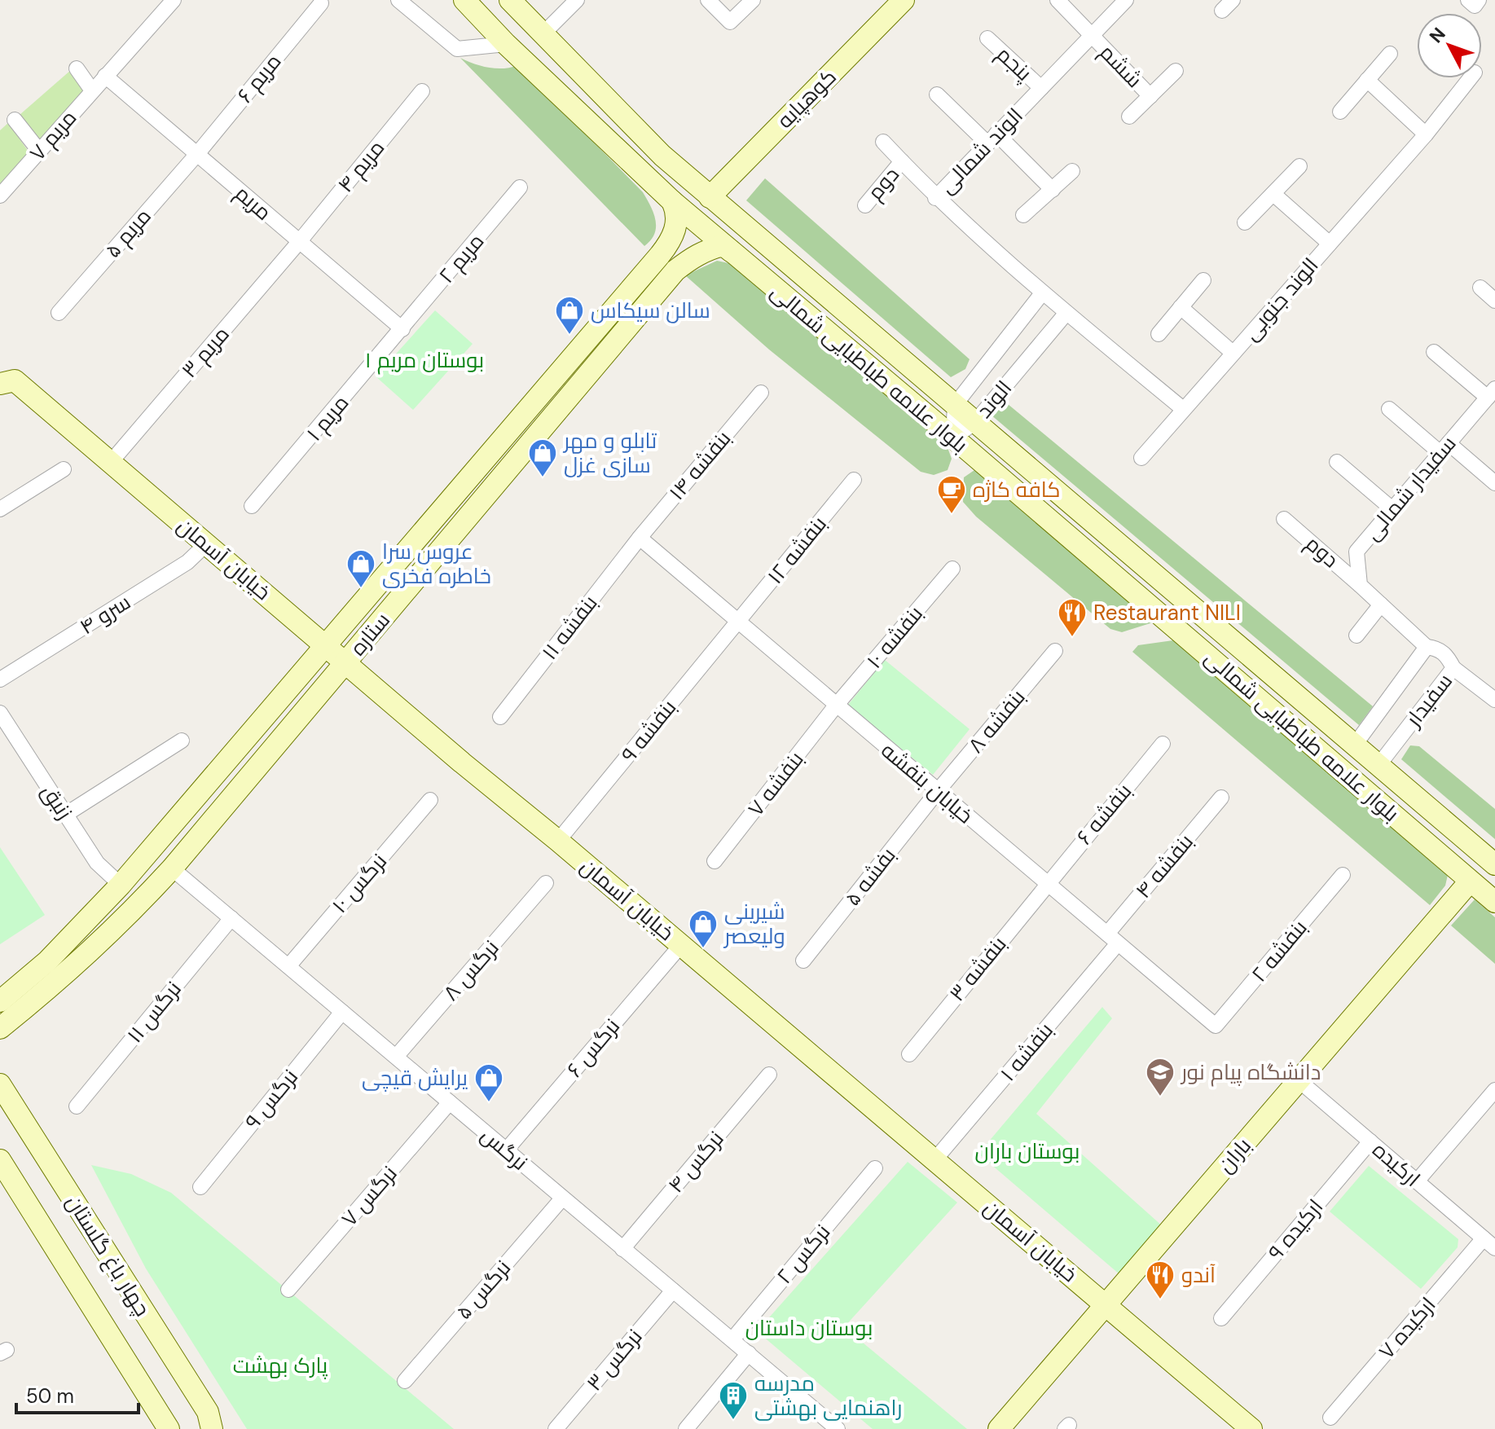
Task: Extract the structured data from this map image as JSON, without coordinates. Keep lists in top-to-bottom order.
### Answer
{
  "streets": {
    "street": [
      "پنجم",
      "ششم",
      "مریم ۶",
      "کوهپایه",
      "مریم ۷",
      "الوند شمالی",
      "مریم ۴",
      "دوم",
      "مریم",
      "مریم ۵",
      "مریم ۲",
      "الوند جنوبی",
      "مریم ۳",
      "بلوار علامه طباطبایی شمالی",
      "الوند",
      "مریم ۱",
      "بنفشه ۱۴",
      "سفیدار شمالی",
      "بنفشه ۱۲",
      "خیابان آسمان",
      "سرو ۴",
      "بنفشه ۱۱",
      "ستاره",
      "بنفشه ۱۰",
      "سفیدار",
      "بنفشه ۸",
      "بنفشه ۹",
      "خیابان بنفشه",
      "بنفشه ۷",
      "زنبق",
      "بنفشه ۶",
      "بنفشه ۴",
      "بفشه ۵",
      "نرگس ۱۰",
      "بنفشه ۲",
      "بنفشه ۳",
      "نرگس ۸",
      "نرگس ۱۱",
      "نرگس ۶",
      "بنفشه ۱",
      "نرگس ۹",
      "نرگس",
      "باران",
      "نرگس ۴",
      "ارکیده",
      "نرگس ۷",
      "ارکیده ۹",
      "نرگس ۲",
      "چهار باغ گلستان",
      "نرگس ۵",
      "ارکیده ۷",
      "نرگس ۳"
    ]
  },
  "crossings": [
    ["پنجم", "الوند شمالی"],
    ["ششم", "الوند شمالی"],
    ["مریم ۶", "مریم"],
    ["مریم ۶", "مریم ۵"],
    ["کوهپایه", "بلوار علامه طباطبایی شمالی"],
    ["مریم ۷", "مریم"],
    ["الوند شمالی", "دوم"],
    ["الوند شمالی", "الوند"],
    ["مریم ۴", "مریم"],
    ["مریم ۴", "مریم ۳"],
    ["دوم", "سفیدار شمالی"],
    ["مریم", "مریم ۵"],
    ["مریم", "مریم ۲"],
    ["مریم", "مریم ۳"],
    ["مریم", "مریم ۱"],
    ["مریم ۲", "مریم ۱"],
    ["مریم ۳", "خیابان آسمان"],
    ["بلوار علامه طباطبایی شمالی", "الوند"],
    ["بلوار علامه طباطبایی شمالی", "ستاره"],
    ["بلوار علامه طباطبایی شمالی", "سفیدار"],
    ["بلوار علامه طباطبایی شمالی", "باران"],
    ["بنفشه ۱۴", "بنفشه ۱۱"],
    ["بنفشه ۱۴", "خیابان بنفشه"],
    ["بنفشه ۱۲", "بنفشه ۹"],
    ["بنفشه ۱۲", "خیابان بنفشه"],
    ["خیابان آسمان", "سرو ۴"],
    ["خیابان آسمان", "ستاره"],
    ["خیابان آسمان", "بنفشه ۹"],
    ["خیابان آسمان", "نرگس ۶"],
    ["خیابان آسمان", "بنفشه ۱"],
    ["خیابان آسمان", "باران"],
    ["بنفشه ۱۱", "خیابان بنفشه"],
    ["ستاره", "زنبق"],
    ["ستاره", "نرگس"],
    ["بنفشه ۱۰", "خیابان بنفشه"],
    ["بنفشه ۱۰", "بنفشه ۷"],
    ["بنفشه ۸", "خیابان بنفشه"],
    ["بنفشه ۸", "بفشه ۵"],
    ["بنفشه ۹", "خیابان بنفشه"],
    ["خیابان بنفشه", "بنفشه ۷"],
    ["خیابان بنفشه", "بنفشه ۶"],
    ["خیابان بنفشه", "بنفشه ۴"],
    ["خیابان بنفشه", "بفشه ۵"],
    ["خیابان بنفشه", "بنفشه ۲"],
    ["خیابان بنفشه", "بنفشه ۳"],
    ["خیابان بنفشه", "بنفشه ۱"],
    ["بنفشه ۶", "بنفشه ۳"],
    ["بنفشه ۴", "بنفشه ۱"],
    ["نرگس ۱۰", "نرگس"],
    ["نرگس ۸", "نرگس"],
    ["نرگس ۱۱", "نرگس"],
    ["نرگس ۶", "نرگس"],
    ["نرگس ۹", "نرگس"],
    ["نرگس", "نرگس ۴"],
    ["نرگس", "نرگس ۷"],
    ["نرگس", "نرگس ۲"],
    ["نرگس", "نرگس ۵"],
    ["نرگس", "نرگس ۳"],
    ["باران", "ارکیده"],
    ["ارکیده", "ارکیده ۹"],
    ["ارکیده", "ارکیده ۷"]
  ],
  "parks": [
    "بوستان مریم ۱",
    "بوستان باران",
    "بوستان داستان",
    "پارک بهشت"
  ],
  "places": {
    "shop": [
      "سالن سیکاس",
      "تابلو و مهر سازی غزل",
      "عروس سرا خاطره فخری",
      "شیرینی ولیعصر",
      "یرایش قیچی"
    ],
    "cafe": ["کافه کاژه"],
    "restaurant": ["Restaurant NILI", "آندو"],
    "school or university": ["دانشگاه پیام نور"],
    "building": ["مدرسه راهنمایی بهشتی"]
  },
  "scale_bar": "50 m",
  "north": "top left"
}
